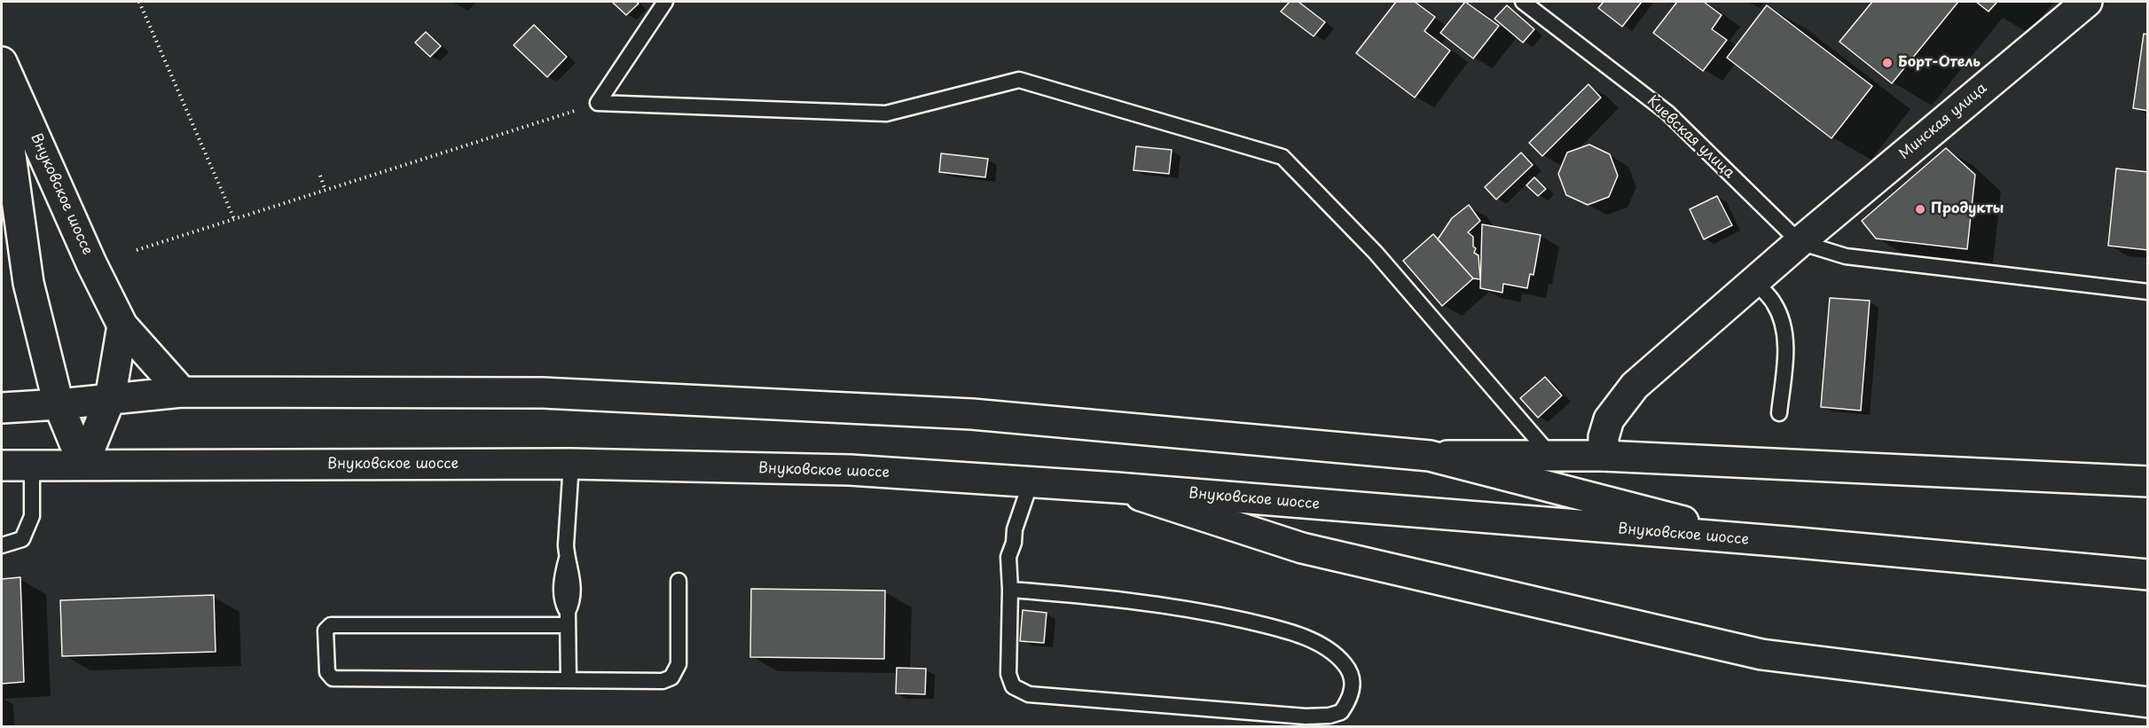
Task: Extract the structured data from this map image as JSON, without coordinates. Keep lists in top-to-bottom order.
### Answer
{
  "streets": {
    "main road": ["Минская улица", "Внуковское шоссе"],
    "lane": ["Киевская улица"]
  },
  "crossings": [
    ["Минская улица", "Киевская улица"]
  ],
  "places": ["Борт-Отель", "Продукты"]
}
